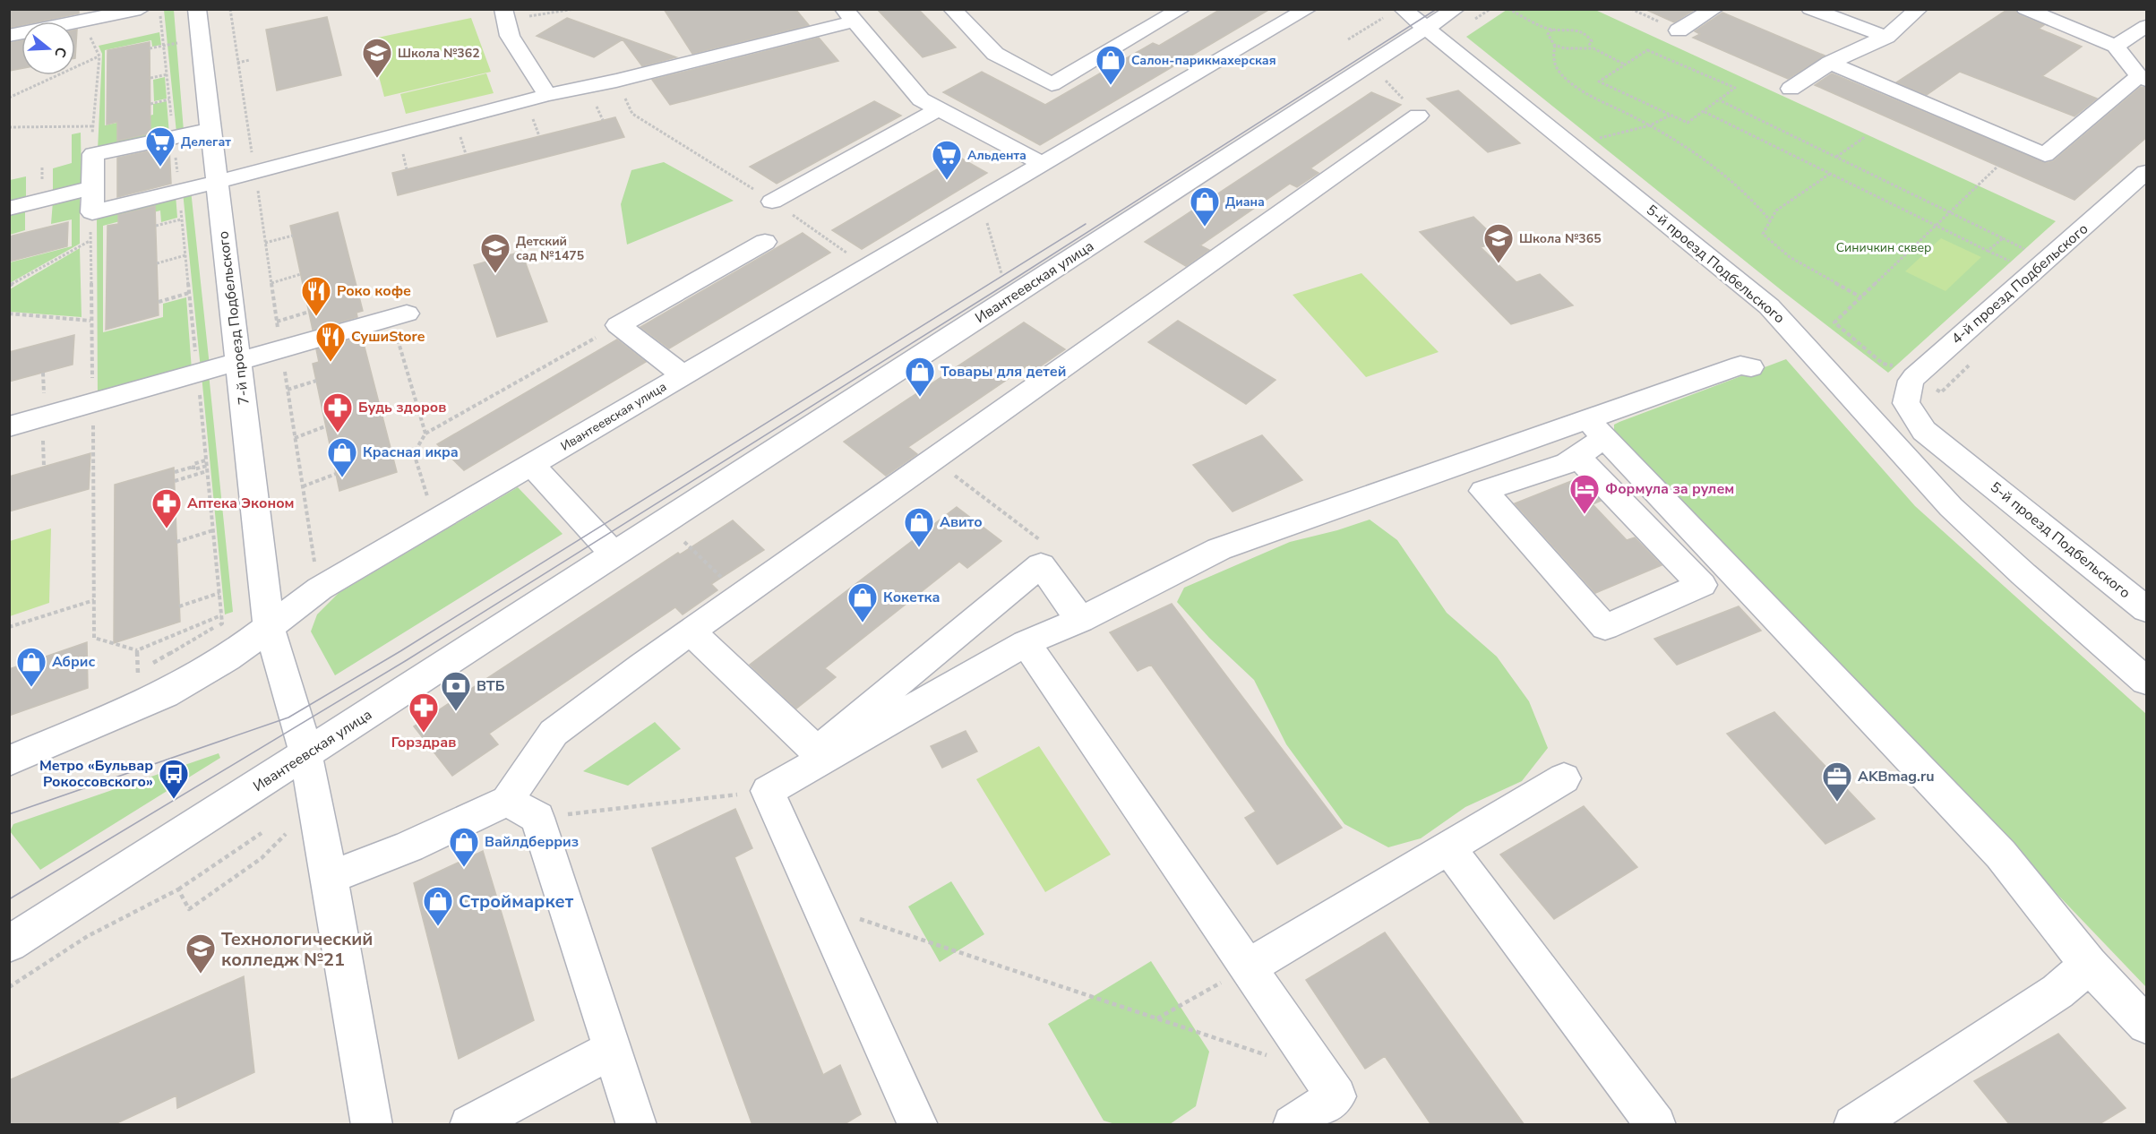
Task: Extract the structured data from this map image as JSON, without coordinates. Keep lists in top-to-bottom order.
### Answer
{
  "streets": {
    "street": [
      "5-й проезд Подбельского",
      "Ивантеевская улица",
      "4-й проезд Подбельского",
      "7-й проезд Подбельского"
    ]
  },
  "crossings": [
    ["5-й проезд Подбельского", "Ивантеевская улица"],
    ["5-й проезд Подбельского", "4-й проезд Подбельского"],
    ["Ивантеевская улица", "7-й проезд Подбельского"]
  ],
  "parks": ["Синичкин сквер"],
  "places": {
    "school or university": [
      "Школа №362",
      "Школа №365",
      "Детский сад №1475",
      "Технологический колледж №21"
    ],
    "shop": [
      "Салон-парикмахерская",
      "Диана",
      "Товары для детей",
      "Красная икра",
      "Авито",
      "Кокетка",
      "Абрис",
      "Вайлдберриз",
      "Строймаркет"
    ],
    "supermarket": ["Делегат", "Альдента"],
    "restaurant": ["Роко кофе", "СушиStore"],
    "pharmacy": ["Будь здоров", "Аптека Эконом", "Горздрав"],
    "hotel": ["Формула за рулем"],
    "bank": ["ВТБ"],
    "bus stop": ["Метро «Бульвар Рокоссовского»"],
    "office": ["AKBmag.ru"]
  },
  "north": "right"
}
